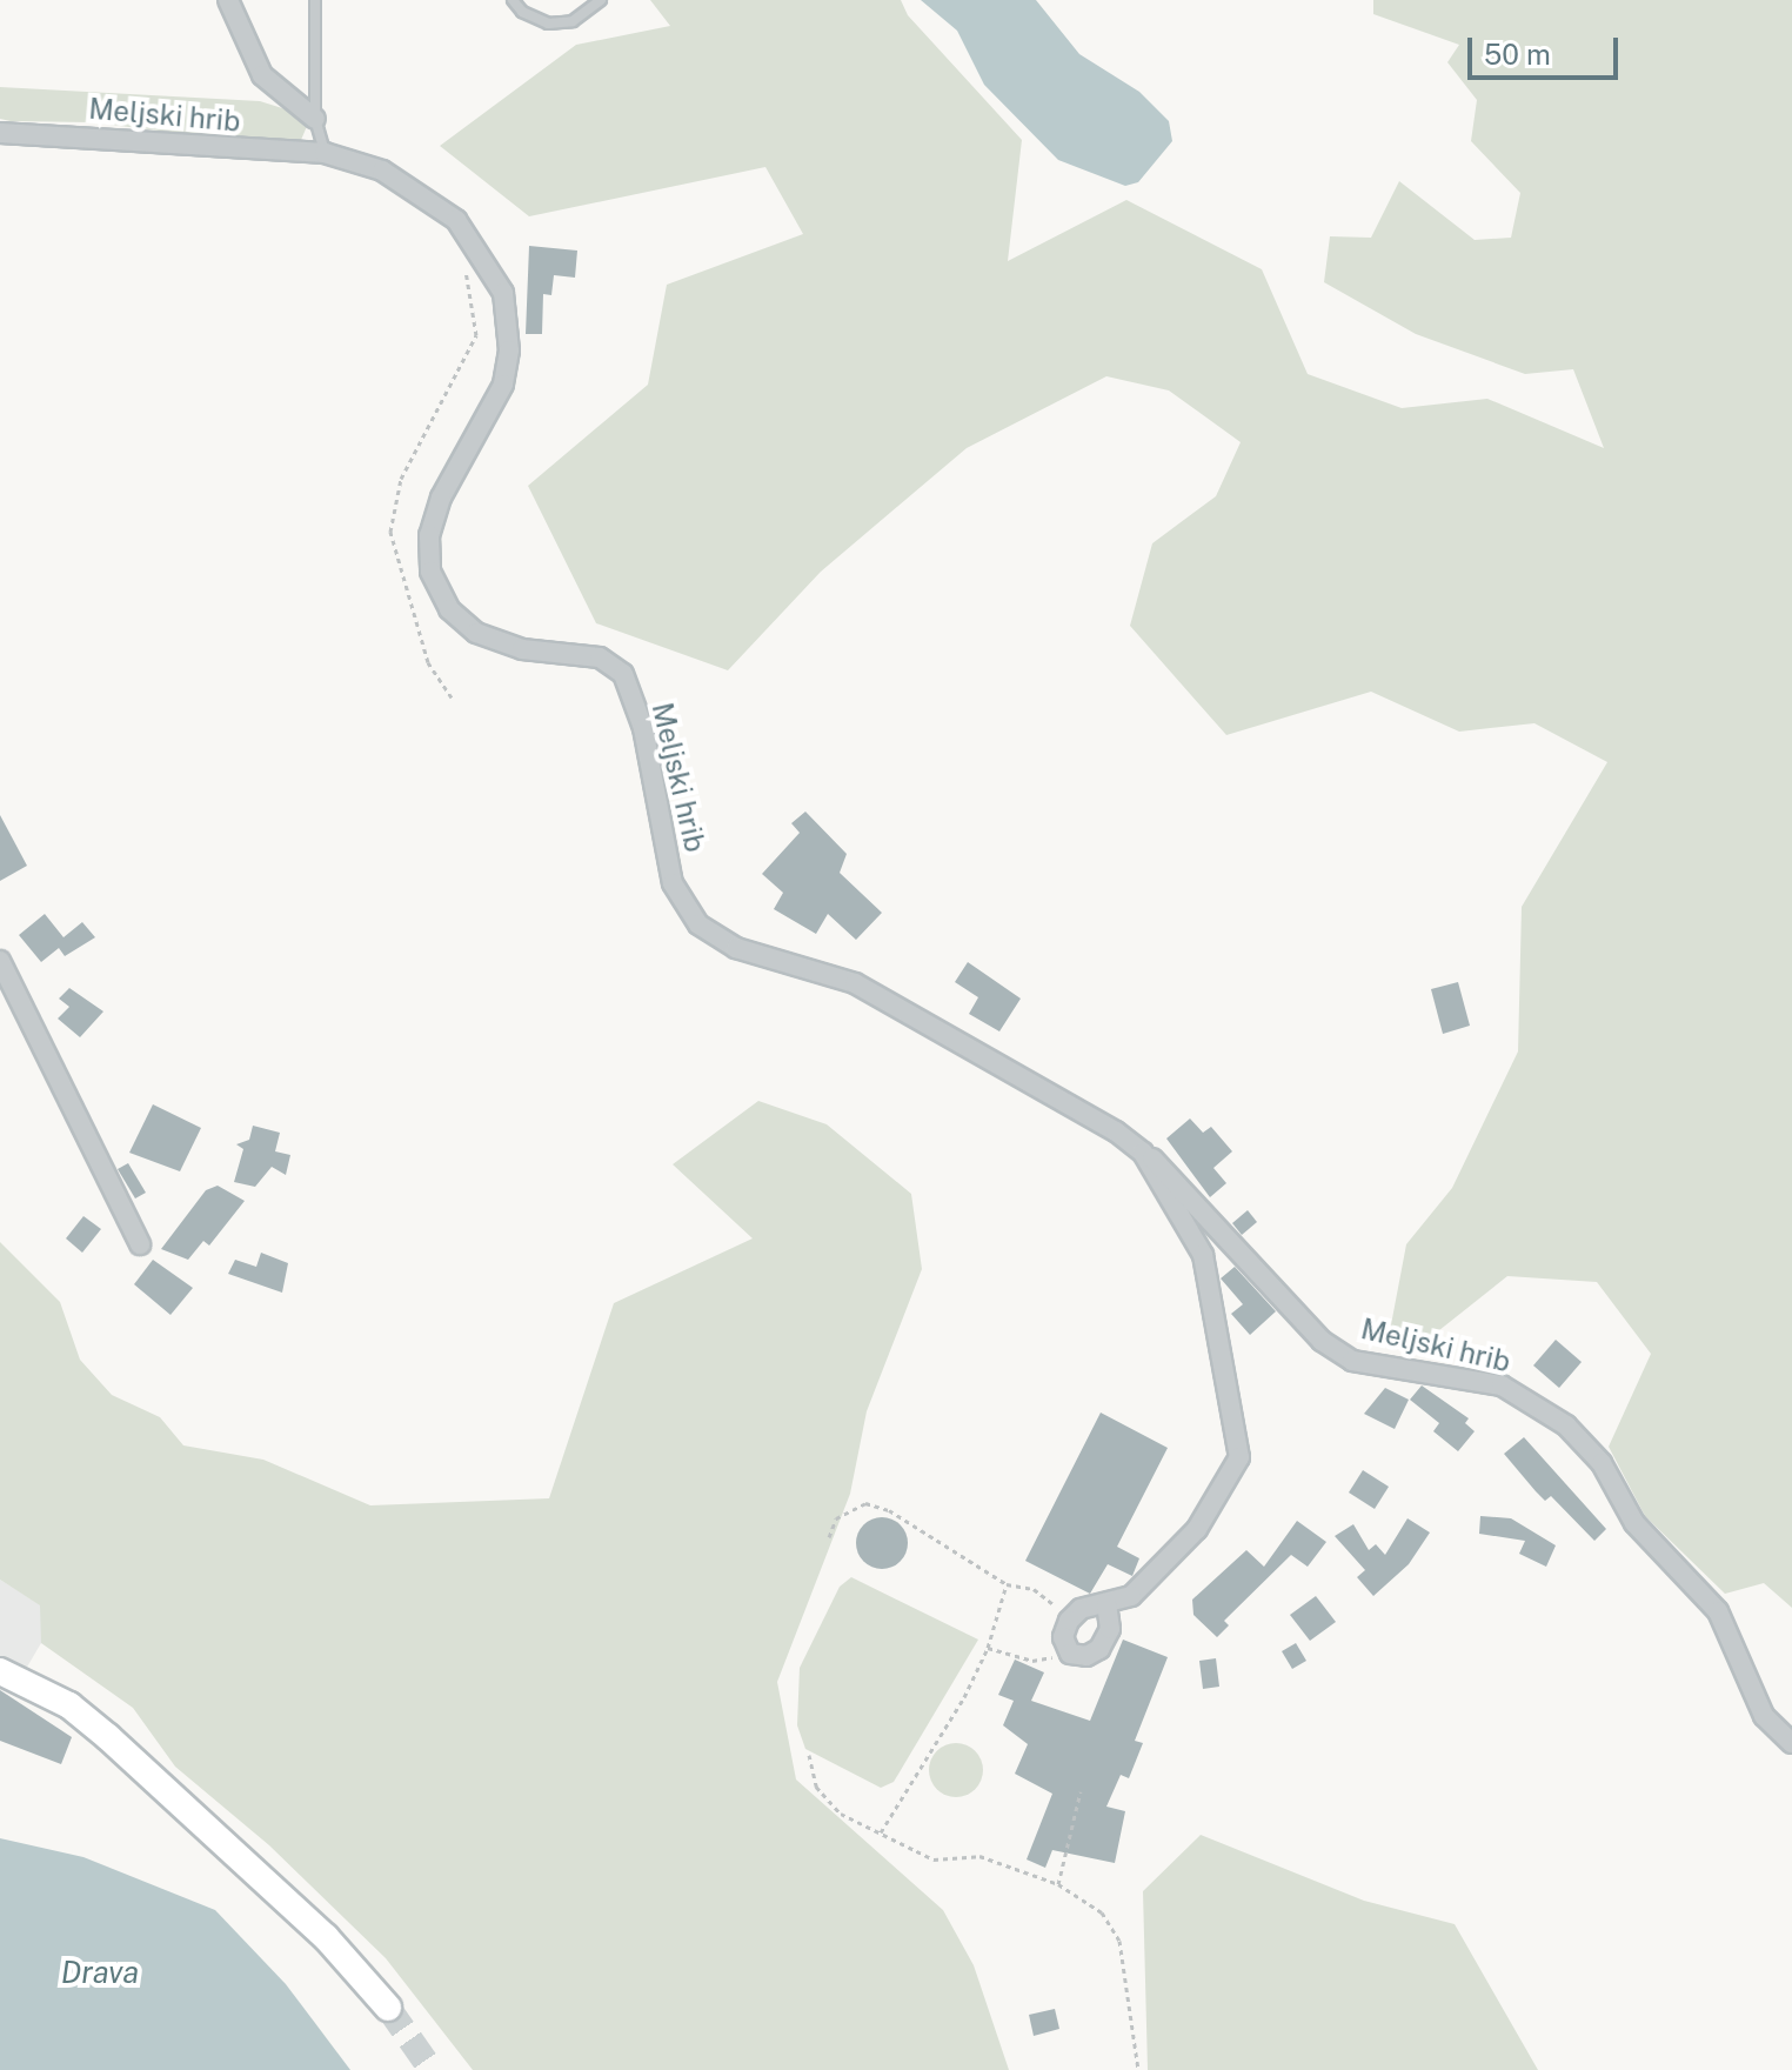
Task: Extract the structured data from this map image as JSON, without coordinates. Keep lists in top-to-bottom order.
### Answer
{
  "streets": {
    "street": ["Meljski hrib"]
  },
  "water": ["Drava"],
  "scale_bar": "50 m"
}
